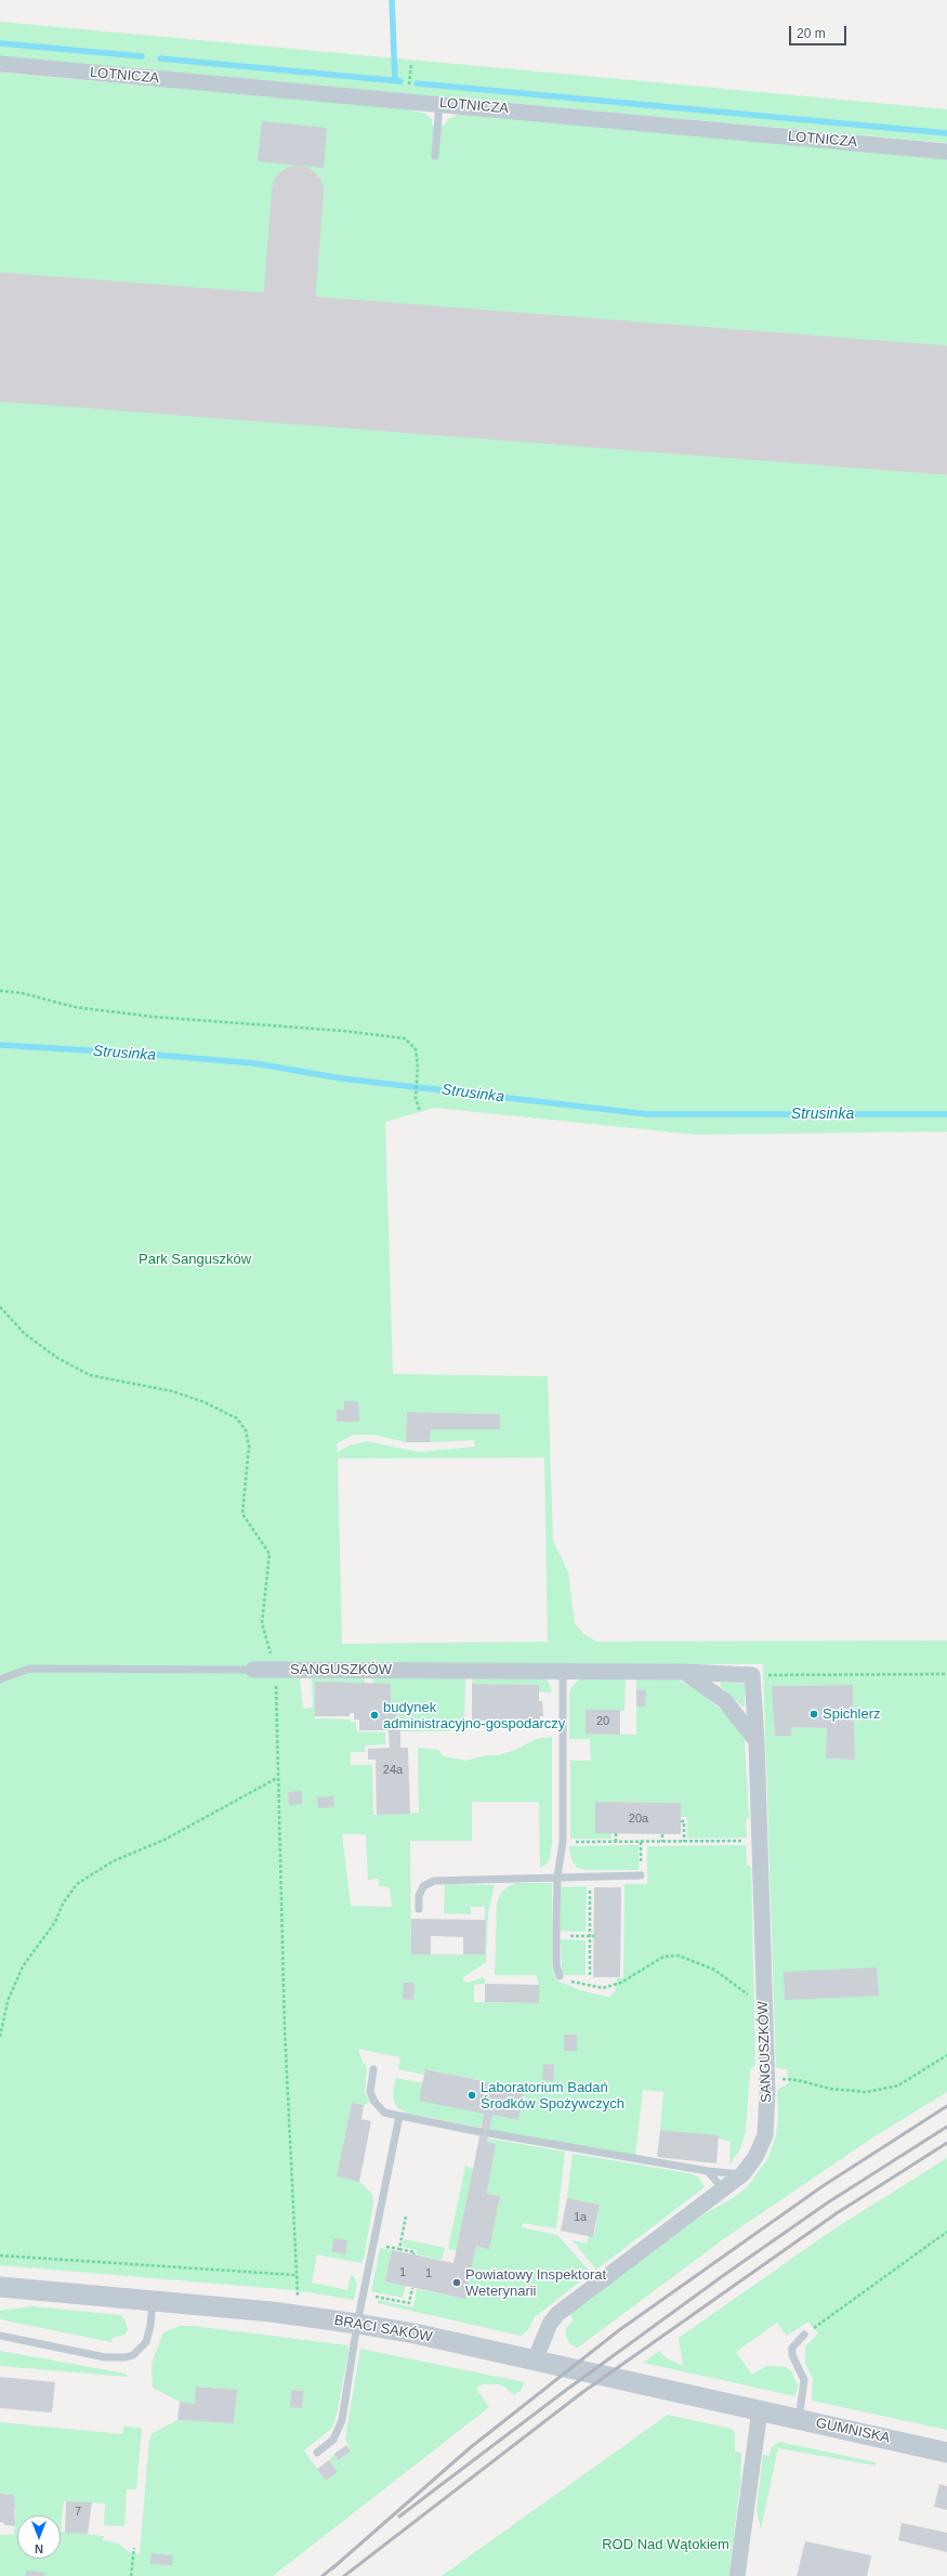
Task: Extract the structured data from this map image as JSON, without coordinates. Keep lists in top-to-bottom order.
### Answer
{
  "streets": {
    "street": [
      "LOTNICZA",
      "SANGUSZKÓW",
      "BRACI SAKÓW",
      "GUMNISKA"
    ]
  },
  "crossings": [
    ["SANGUSZKÓW", "BRACI SAKÓW"],
    ["BRACI SAKÓW", "GUMNISKA"]
  ],
  "water": ["Strusinka"],
  "parks": ["Park Sanguszków", "ROD Nad Wątokiem"],
  "places": [
    "Spichlerz",
    "budynek administracyjno-gospodarczy",
    "Laboratorium Badań Środków Spożywczych",
    "Powiatowy Inspektorat Weterynarii"
  ],
  "house_numbers": [
    "20",
    "24a",
    "20a",
    "1a",
    "1",
    "1",
    "7"
  ],
  "scale_bar": "20 m",
  "north": "bottom"
}
